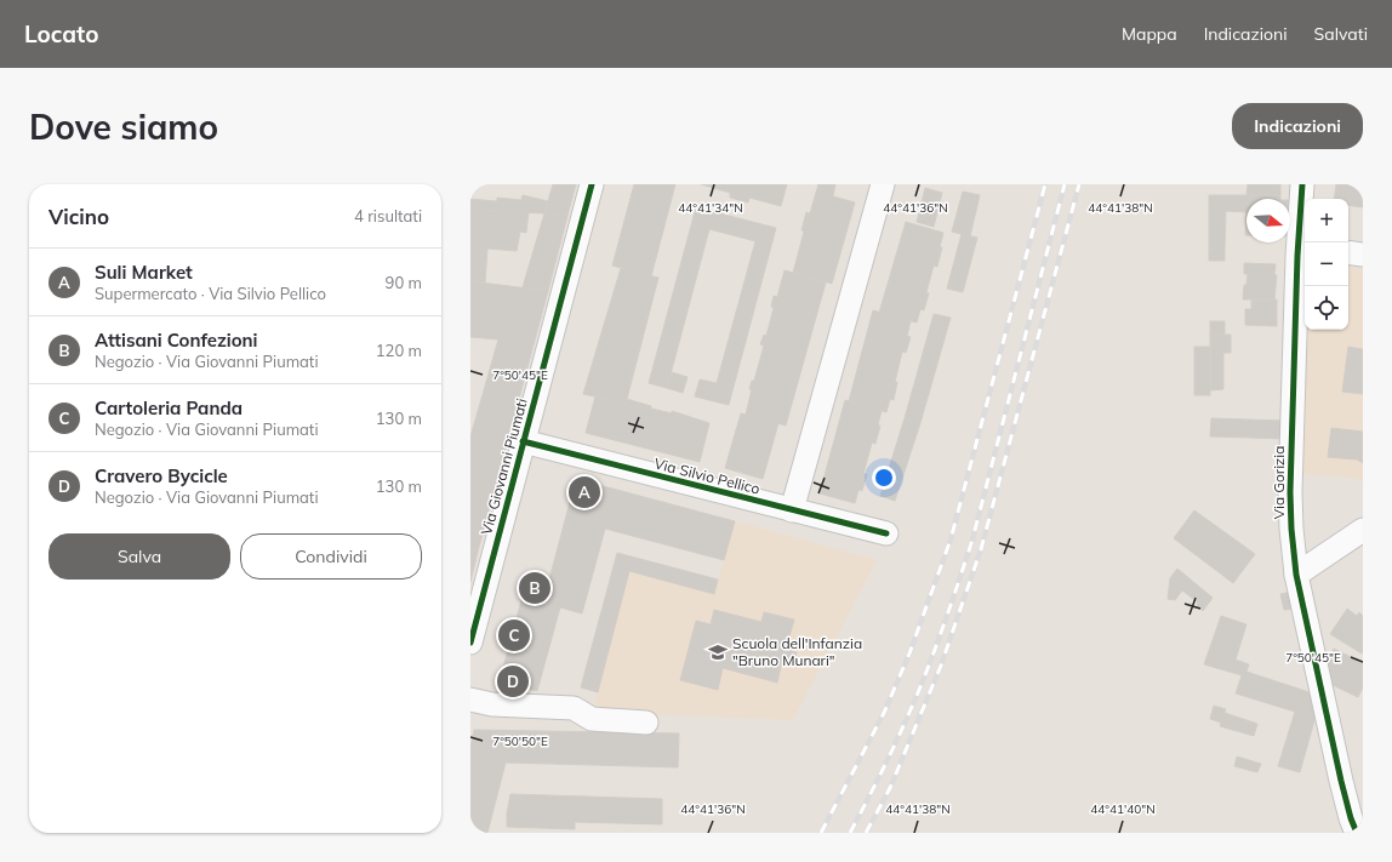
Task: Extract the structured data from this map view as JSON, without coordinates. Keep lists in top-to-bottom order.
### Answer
{
  "streets": {
    "street": ["Via Giovanni Piumati", "Via Silvio Pellico", "Via Gorizia"]
  },
  "crossings": [
    ["Via Giovanni Piumati", "Via Silvio Pellico"]
  ],
  "places": {
    "school or university": ["Scuola dell'Infanzia \"Bruno Munari\""]
  },
  "north": "right",
  "page": {
    "header": "Locato",
    "nav": ["Mappa", "Indicazioni", "Salvati"],
    "buttons": [
      "Indicazioni",
      ["Salva", "Condividi"]
    ],
    "title": "Dove siamo",
    "heading": ["Vicino", "4 risultati"],
    "map_buttons": ["+", "−"],
    "list": [
      {
        "mark": "A",
        "name": "Suli Market",
        "note": "Supermercato · Via Silvio Pellico",
        "value": "90 m"
      },
      {
        "mark": "B",
        "name": "Attisani Confezioni",
        "note": "Negozio · Via Giovanni Piumati",
        "value": "120 m"
      },
      {
        "mark": "C",
        "name": "Cartoleria Panda",
        "note": "Negozio · Via Giovanni Piumati",
        "value": "130 m"
      },
      {
        "mark": "D",
        "name": "Cravero Bycicle",
        "note": "Negozio · Via Giovanni Piumati",
        "value": "130 m"
      }
    ],
    "pins": [
      "A",
      "B",
      "C",
      "D"
    ]
  },
  "coordinates": [
    "44°41'34\"N",
    "44°41'36\"N",
    "44°41'38\"N",
    "7°50'45\"E",
    "7°50'50\"E",
    "44°41'40\"N"
  ]
}
